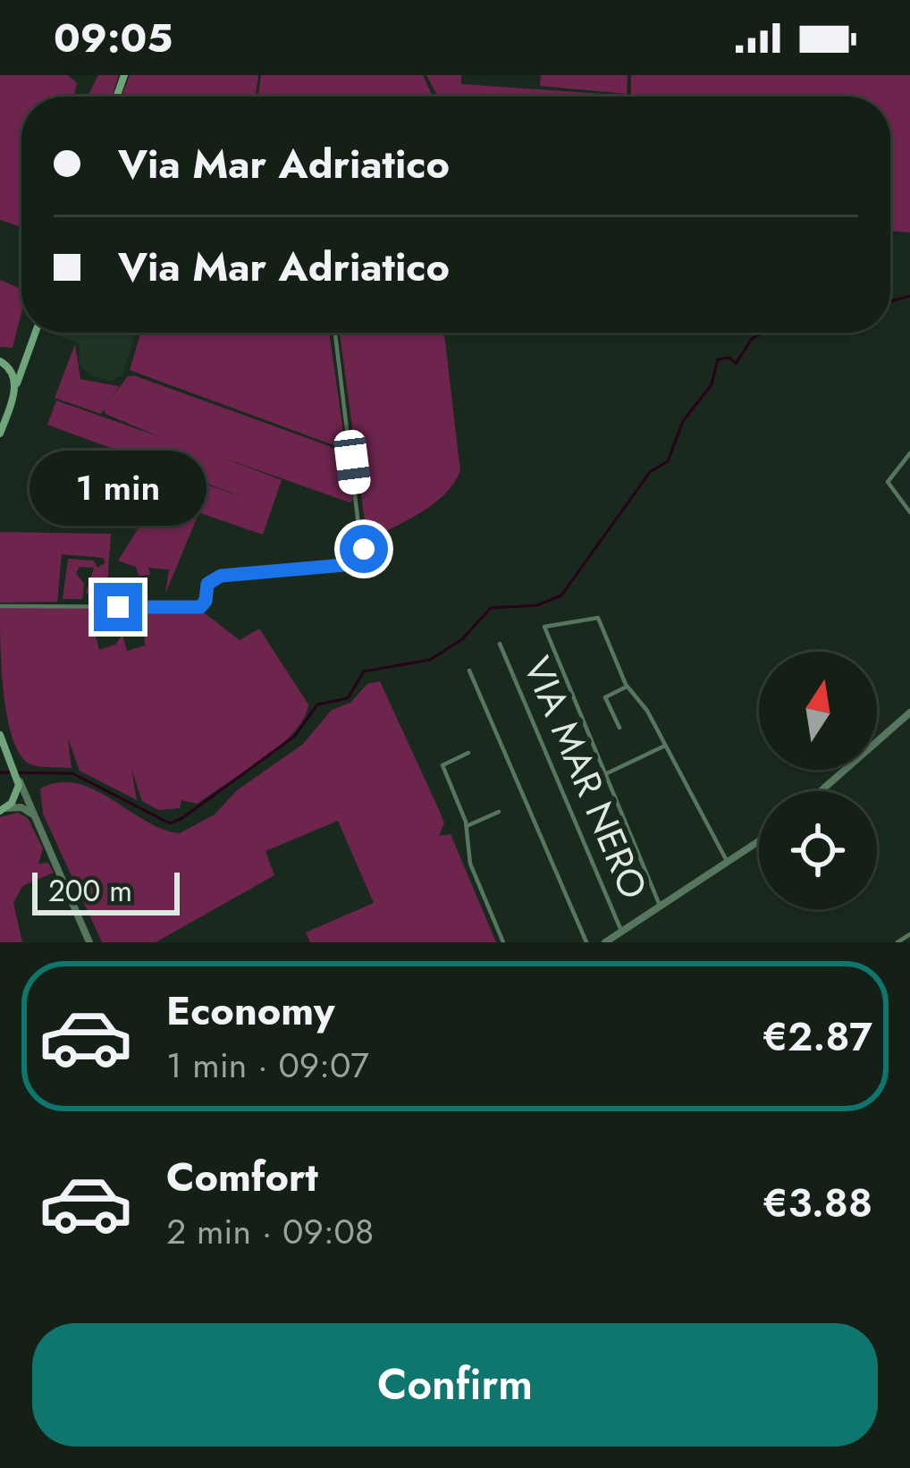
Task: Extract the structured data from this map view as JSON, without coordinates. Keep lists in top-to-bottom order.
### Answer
{
  "streets": {
    "street": ["VIA MAR NERO"]
  },
  "scale_bar": "200 m",
  "north": "top",
  "page": {
    "status": "09:05",
    "banner": ["Via Mar Adriatico", "Via Mar Adriatico"],
    "bubble": "1 min",
    "scale": "200 m",
    "list": [
      {
        "name": "Economy",
        "note": "1 min · 09:07",
        "value": "€2.87"
      },
      {
        "name": "Comfort",
        "note": "2 min · 09:08",
        "value": "€3.88"
      }
    ],
    "buttons": "Confirm"
  }
}
